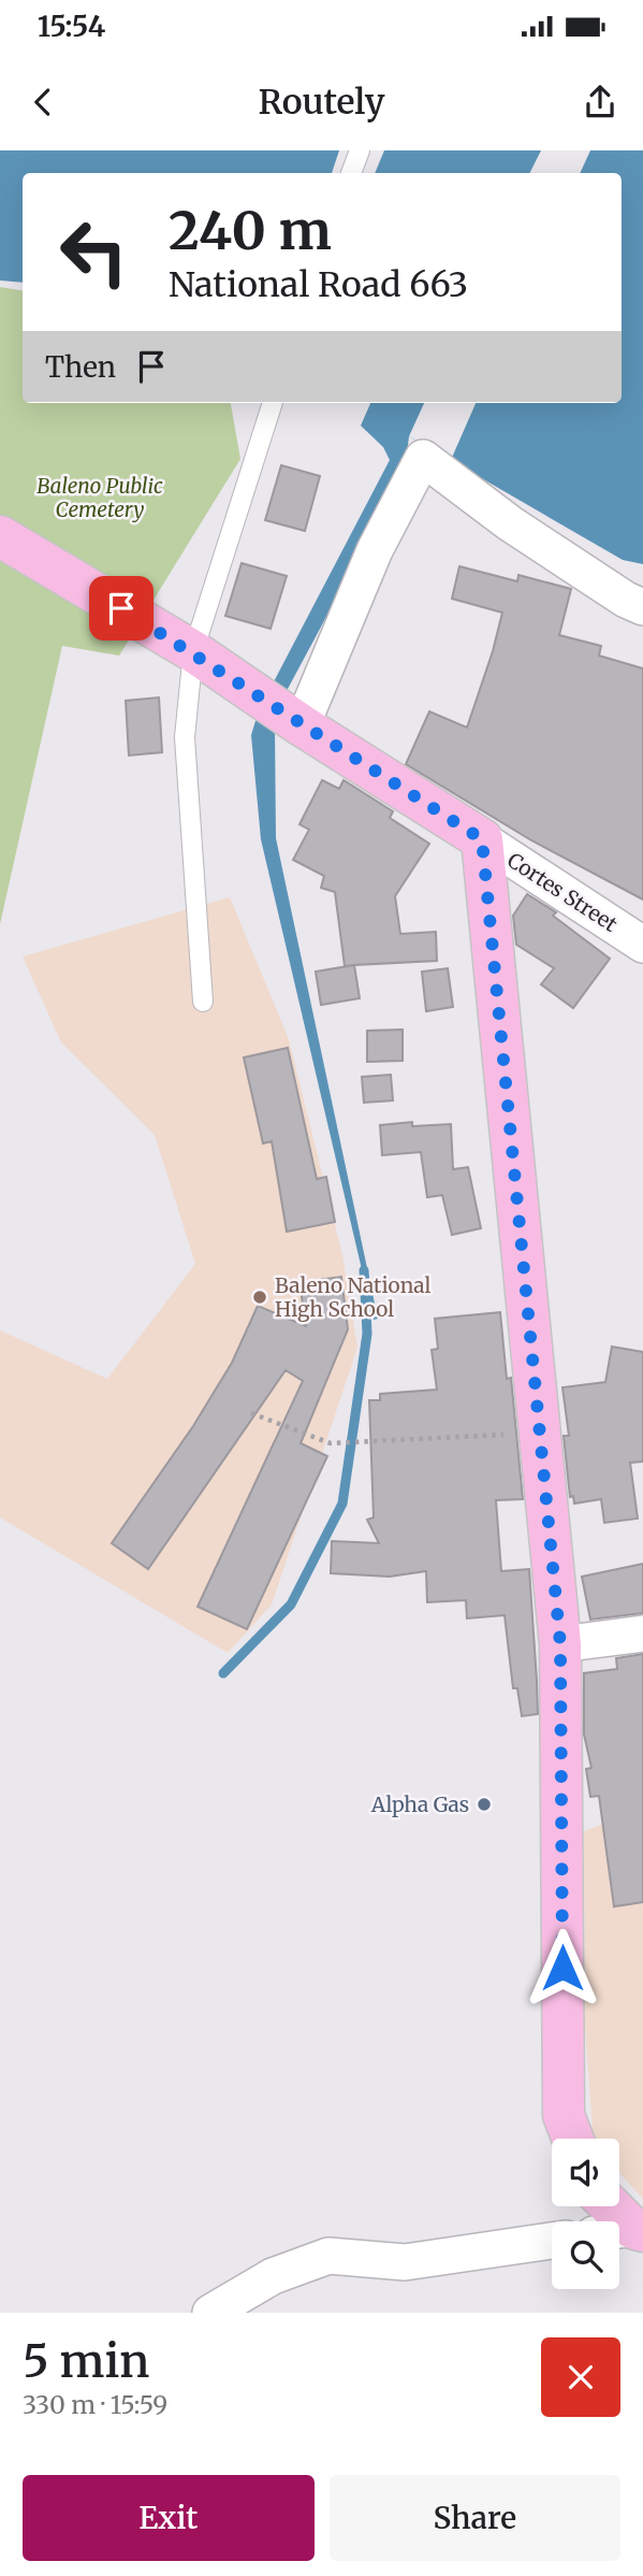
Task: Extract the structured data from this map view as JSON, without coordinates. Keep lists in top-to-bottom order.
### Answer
{
  "streets": {
    "street": ["Cortes Street"]
  },
  "parks": ["Baleno Public Cemetery"],
  "places": ["Baleno National High School", "Alpha Gas"],
  "page": {
    "status": "15:54",
    "header": "Routely",
    "turn": ["240 m", "National Road 663"],
    "then": "Then",
    "heading": ["5 min", "330 m · 15:59"],
    "buttons": ["Exit", "Share"]
  }
}
